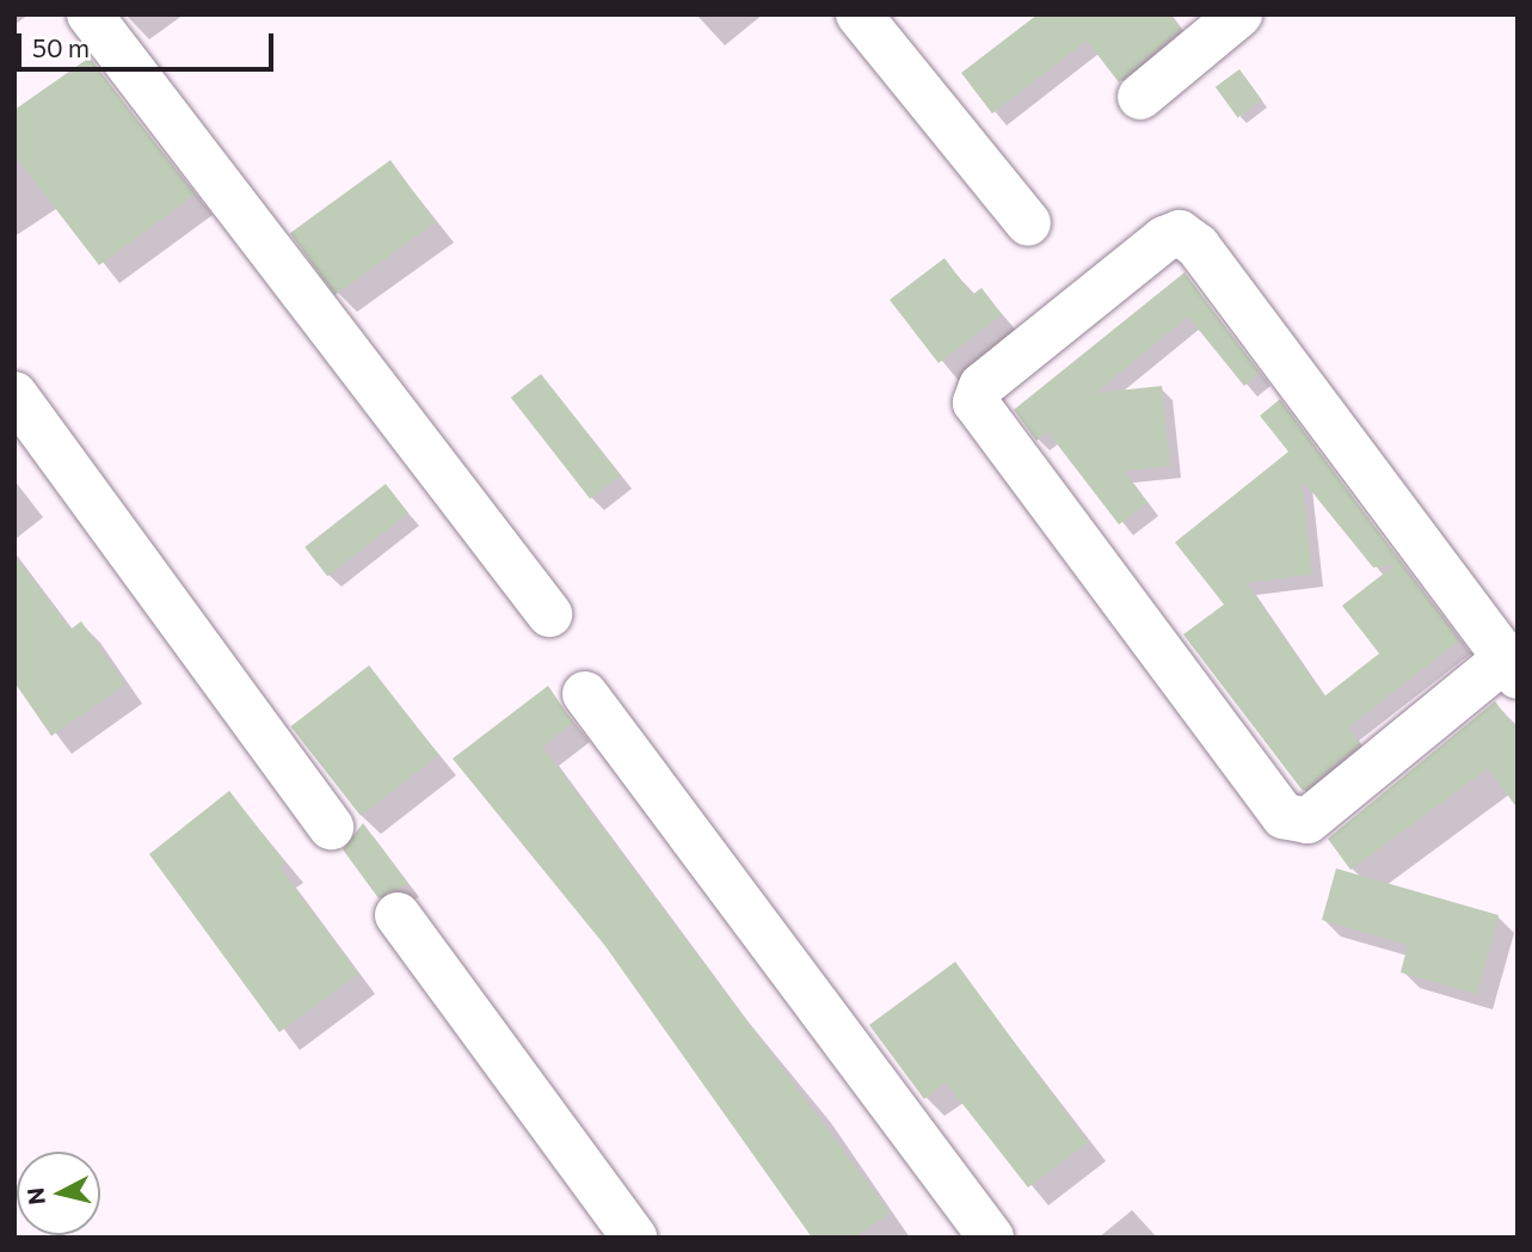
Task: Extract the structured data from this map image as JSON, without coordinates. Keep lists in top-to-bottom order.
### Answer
{
  "scale_bar": "50 m",
  "north": "left"
}
